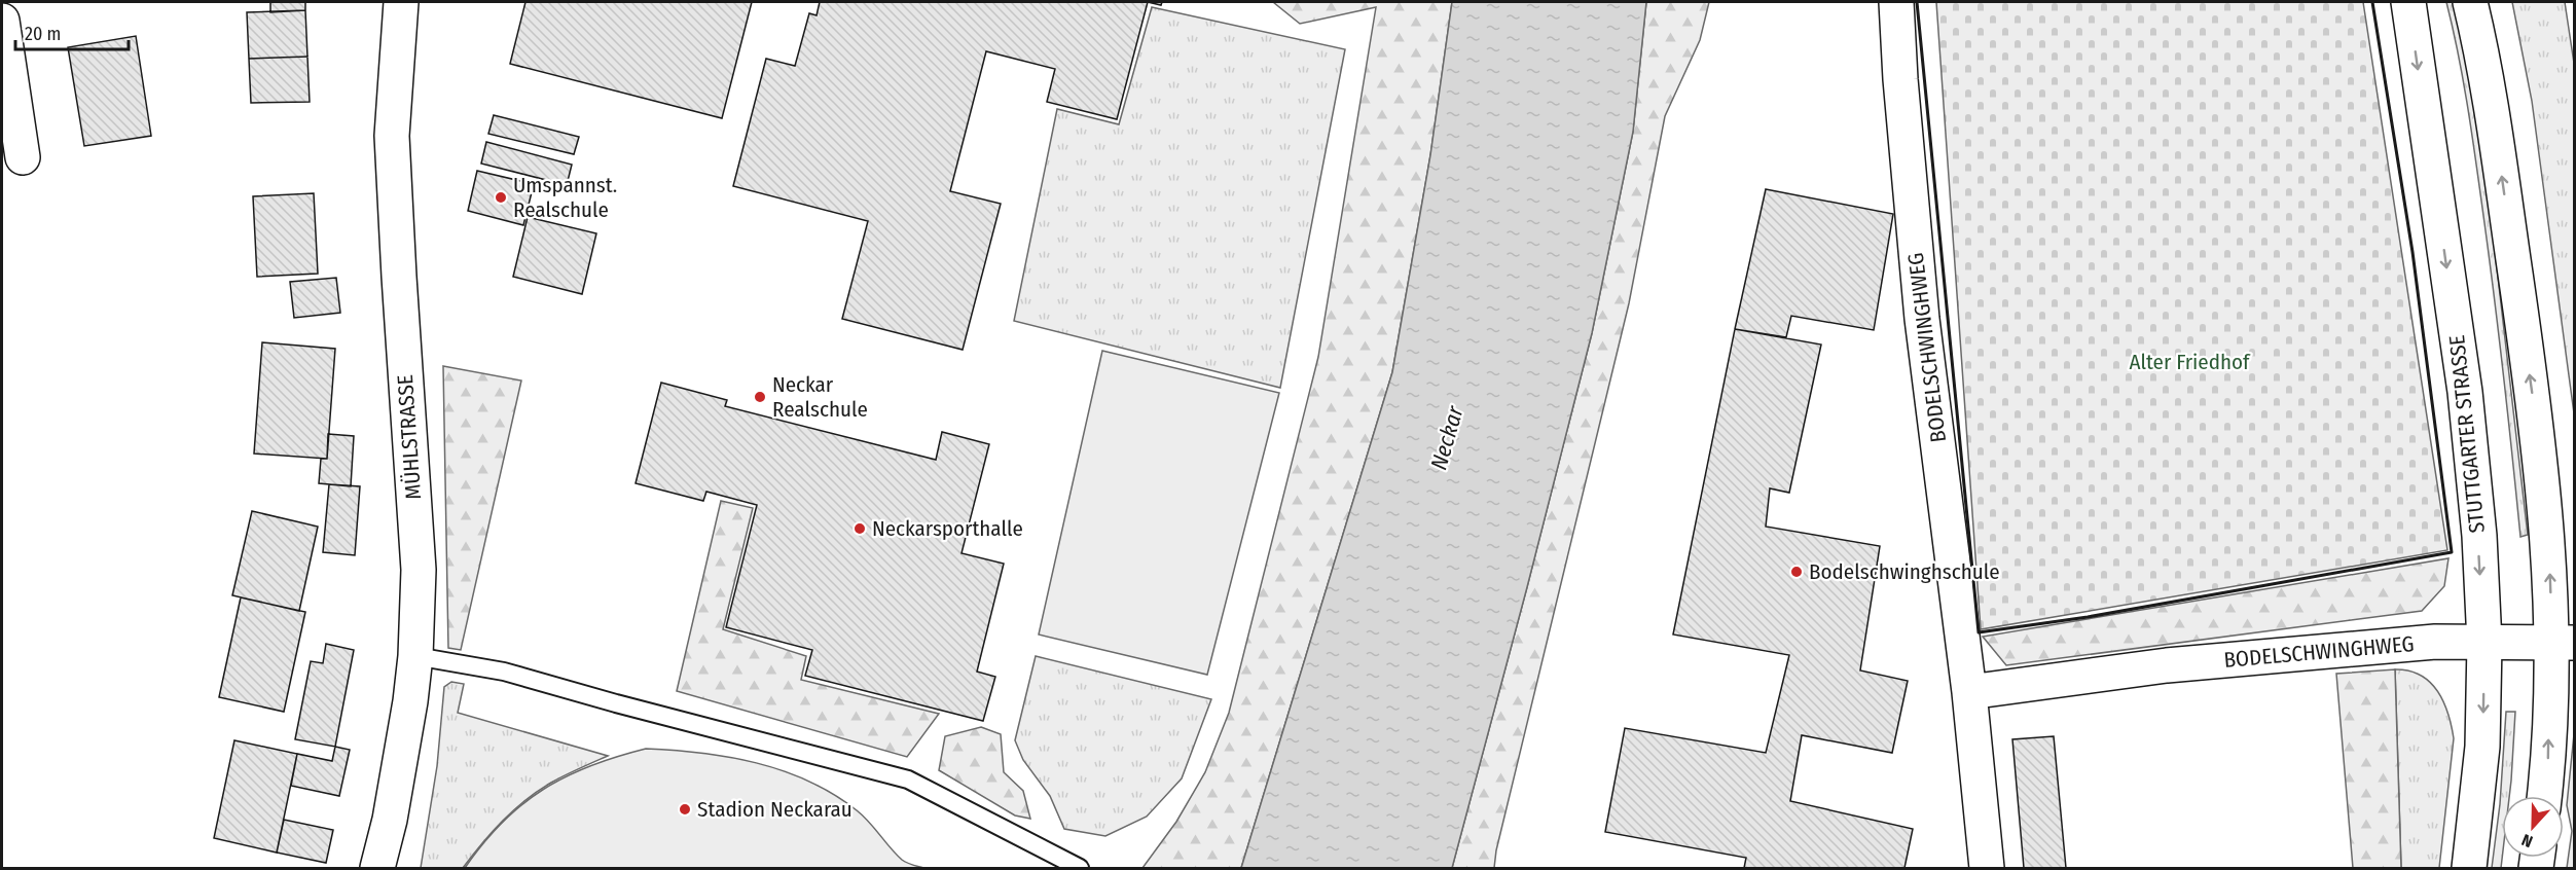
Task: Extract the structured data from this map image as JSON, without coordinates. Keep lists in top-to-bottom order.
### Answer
{
  "streets": {
    "street": ["BODELSCHWINGHWEG", "STUTTGARTER STRASSE", "MÜHLSTRASSE"]
  },
  "crossings": [
    ["BODELSCHWINGHWEG", "STUTTGARTER STRASSE"]
  ],
  "water": ["Neckar"],
  "parks": ["Alter Friedhof"],
  "places": [
    "Umspannst. Realschule",
    "Neckar Realschule",
    "Neckarsporthalle",
    "Bodelschwinghschule",
    "Stadion Neckarau"
  ],
  "scale_bar": "20 m",
  "north": "bottom"
}
